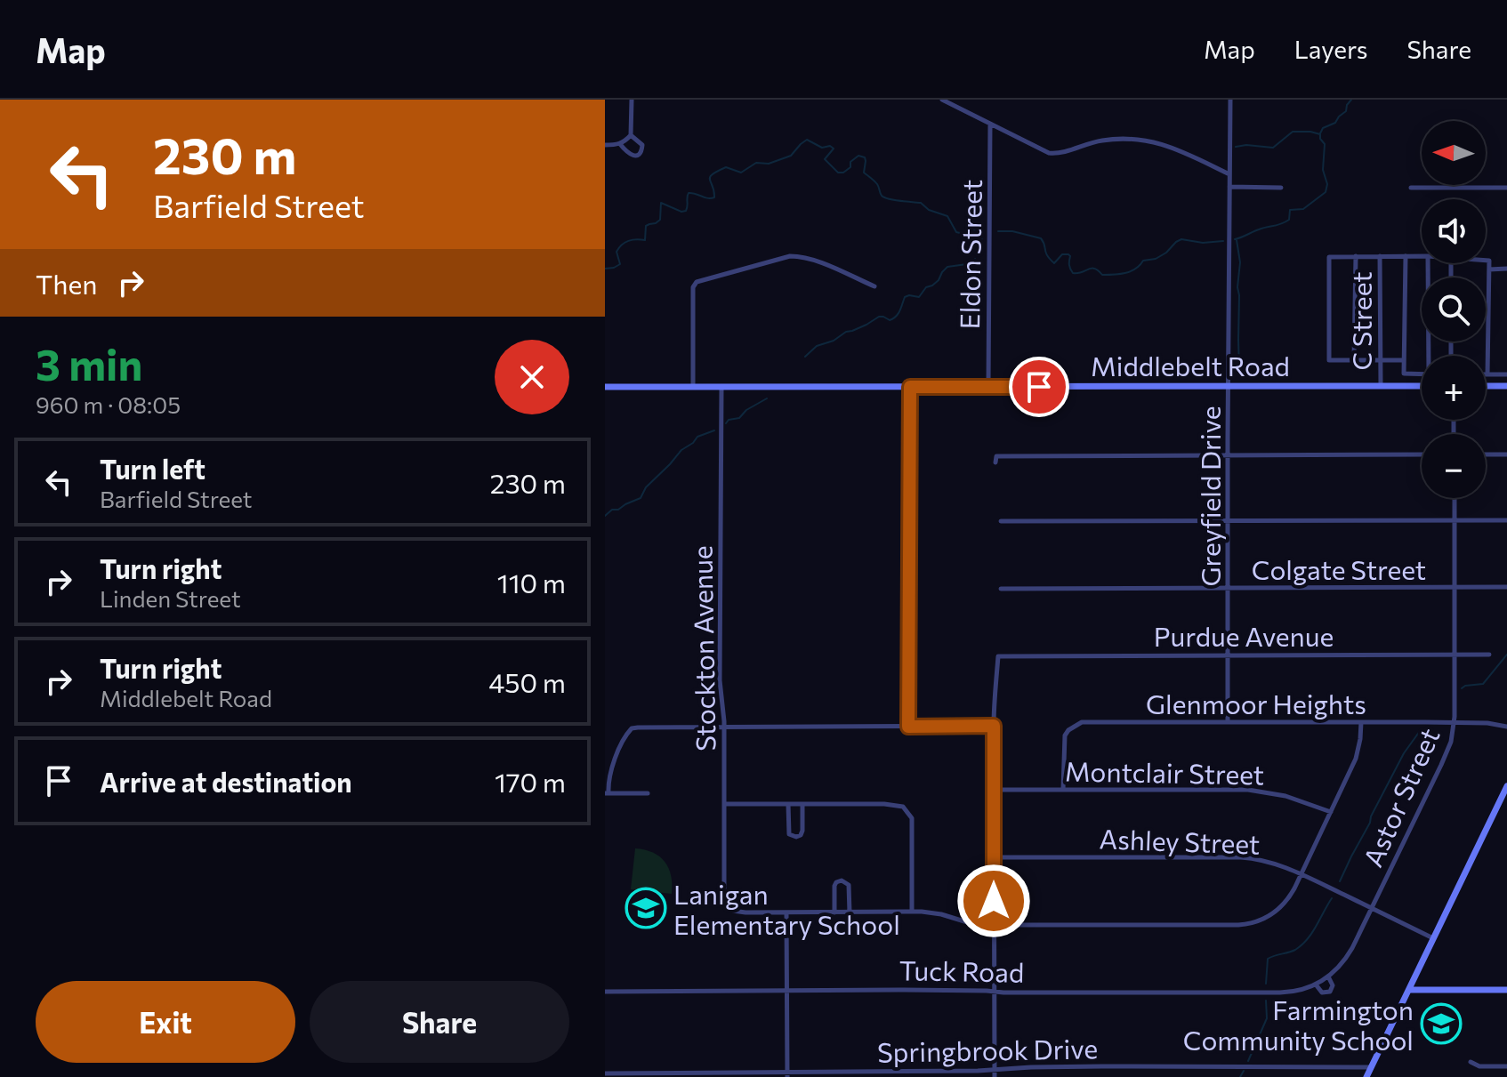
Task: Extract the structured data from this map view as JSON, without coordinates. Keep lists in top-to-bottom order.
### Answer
{
  "streets": {
    "street": [
      "Eldon Street",
      "C Street",
      "Middlebelt Road",
      "Greyfield Drive",
      "Colgate Street",
      "Purdue Avenue",
      "Stockton Avenue",
      "Glenmoor Heights",
      "Montclair Street",
      "Astor Street",
      "Ashley Street",
      "Tuck Road",
      "Springbrook Drive"
    ]
  },
  "crossings": [
    ["Eldon Street", "Middlebelt Road"],
    ["C Street", "Middlebelt Road"],
    ["Middlebelt Road", "Greyfield Drive"],
    ["Middlebelt Road", "Stockton Avenue"],
    ["Greyfield Drive", "Colgate Street"],
    ["Greyfield Drive", "Purdue Avenue"],
    ["Greyfield Drive", "Glenmoor Heights"],
    ["Colgate Street", "Astor Street"],
    ["Purdue Avenue", "Astor Street"],
    ["Glenmoor Heights", "Montclair Street"],
    ["Glenmoor Heights", "Astor Street"],
    ["Astor Street", "Ashley Street"],
    ["Astor Street", "Tuck Road"],
    ["Ashley Street", "Tuck Road"]
  ],
  "places": {
    "school or university": ["Lanigan Elementary School", "Farmington Community School"]
  },
  "north": "left",
  "page": {
    "header": "Map",
    "nav": ["Map", "Layers", "Share"],
    "turn": ["230 m", "Barfield Street"],
    "map_buttons": ["+", "−"],
    "then": "Then",
    "heading": ["3 min", "960 m · 08:05"],
    "list": [
      {
        "name": "Turn left",
        "note": "Barfield Street",
        "value": "230 m"
      },
      {
        "name": "Turn right",
        "note": "Linden Street",
        "value": "110 m"
      },
      {
        "name": "Turn right",
        "note": "Middlebelt Road",
        "value": "450 m"
      },
      {
        "name": "Arrive at destination",
        "value": "170 m"
      }
    ],
    "buttons": ["Exit", "Share"]
  }
}
